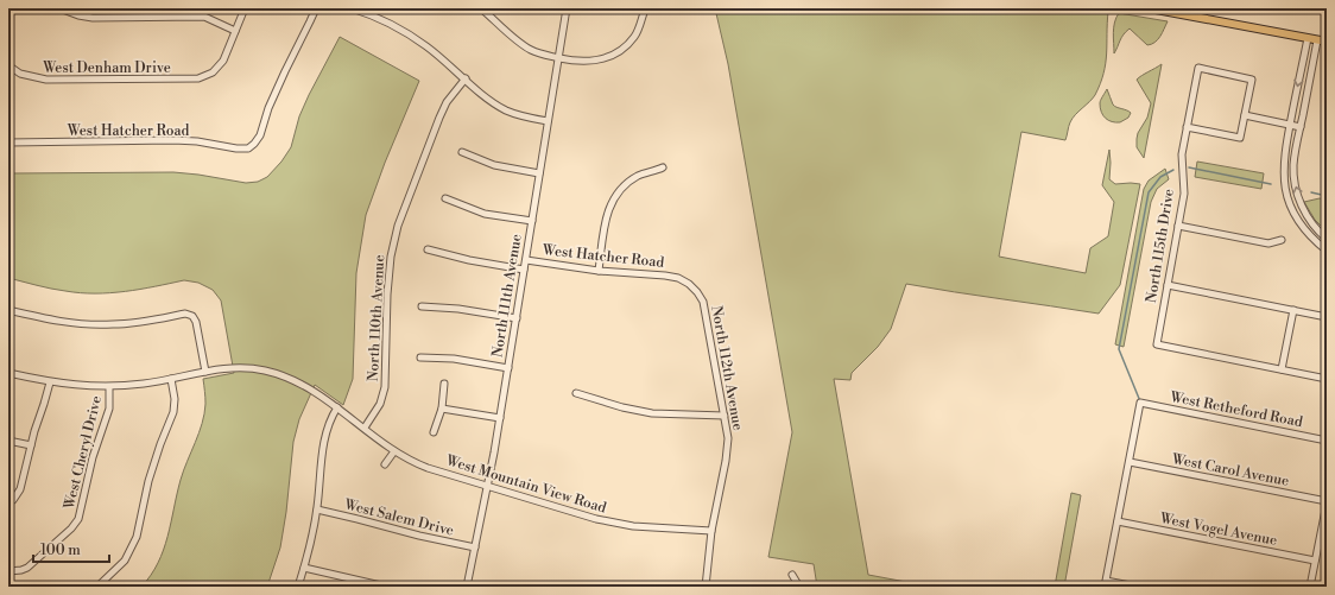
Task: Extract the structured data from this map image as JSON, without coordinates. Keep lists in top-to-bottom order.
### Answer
{
  "streets": {
    "street": [
      "West Denham Drive",
      "West Hatcher Road",
      "North 115th Drive",
      "North 111th Avenue",
      "North 110th Avenue",
      "North 112th Avenue",
      "West Retheford Road",
      "West Cheryl Drive",
      "West Carol Avenue",
      "West Mountain View Road",
      "West Salem Drive",
      "West Vogel Avenue"
    ]
  },
  "crossings": [
    ["West Hatcher Road", "North 111th Avenue"],
    ["West Hatcher Road", "North 112th Avenue"],
    ["North 111th Avenue", "West Mountain View Road"],
    ["North 111th Avenue", "West Salem Drive"],
    ["North 110th Avenue", "West Mountain View Road"],
    ["North 112th Avenue", "West Mountain View Road"],
    ["West Retheford Road", "West Carol Avenue"],
    ["West Cheryl Drive", "West Mountain View Road"]
  ],
  "scale_bar": "100 m"
}
